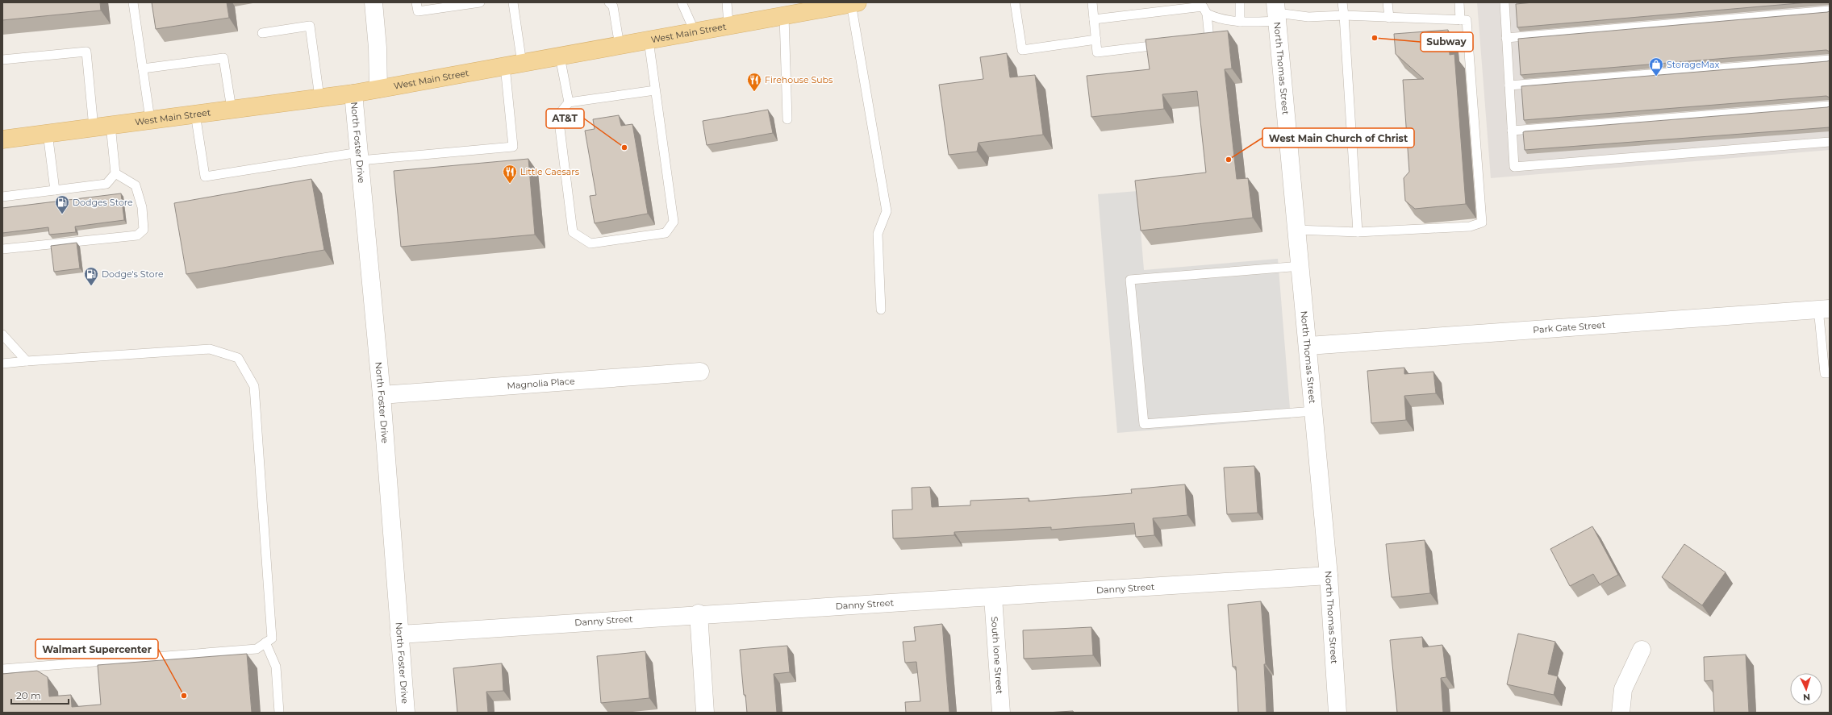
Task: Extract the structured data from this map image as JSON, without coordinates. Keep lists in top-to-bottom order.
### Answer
{
  "streets": {
    "main road": ["West Main Street"],
    "street": [
      "North Thomas Street",
      "North Foster Drive",
      "Park Gate Street",
      "Magnolia Place",
      "Danny Street",
      "South Ione Street"
    ]
  },
  "crossings": [
    ["West Main Street", "North Foster Drive"],
    ["North Thomas Street", "Park Gate Street"],
    ["North Thomas Street", "Danny Street"],
    ["North Foster Drive", "Magnolia Place"],
    ["North Foster Drive", "Danny Street"],
    ["Danny Street", "South Ione Street"]
  ],
  "places": {
    "other": [
      "Subway",
      "AT&T",
      "West Main Church of Christ",
      "Walmart Supercenter"
    ],
    "shop": ["StorageMax"],
    "restaurant": ["Firehouse Subs", "Little Caesars"],
    "fuel station": ["Dodges Store", "Dodge's Store"]
  },
  "scale_bar": "20 m",
  "north": "bottom"
}
